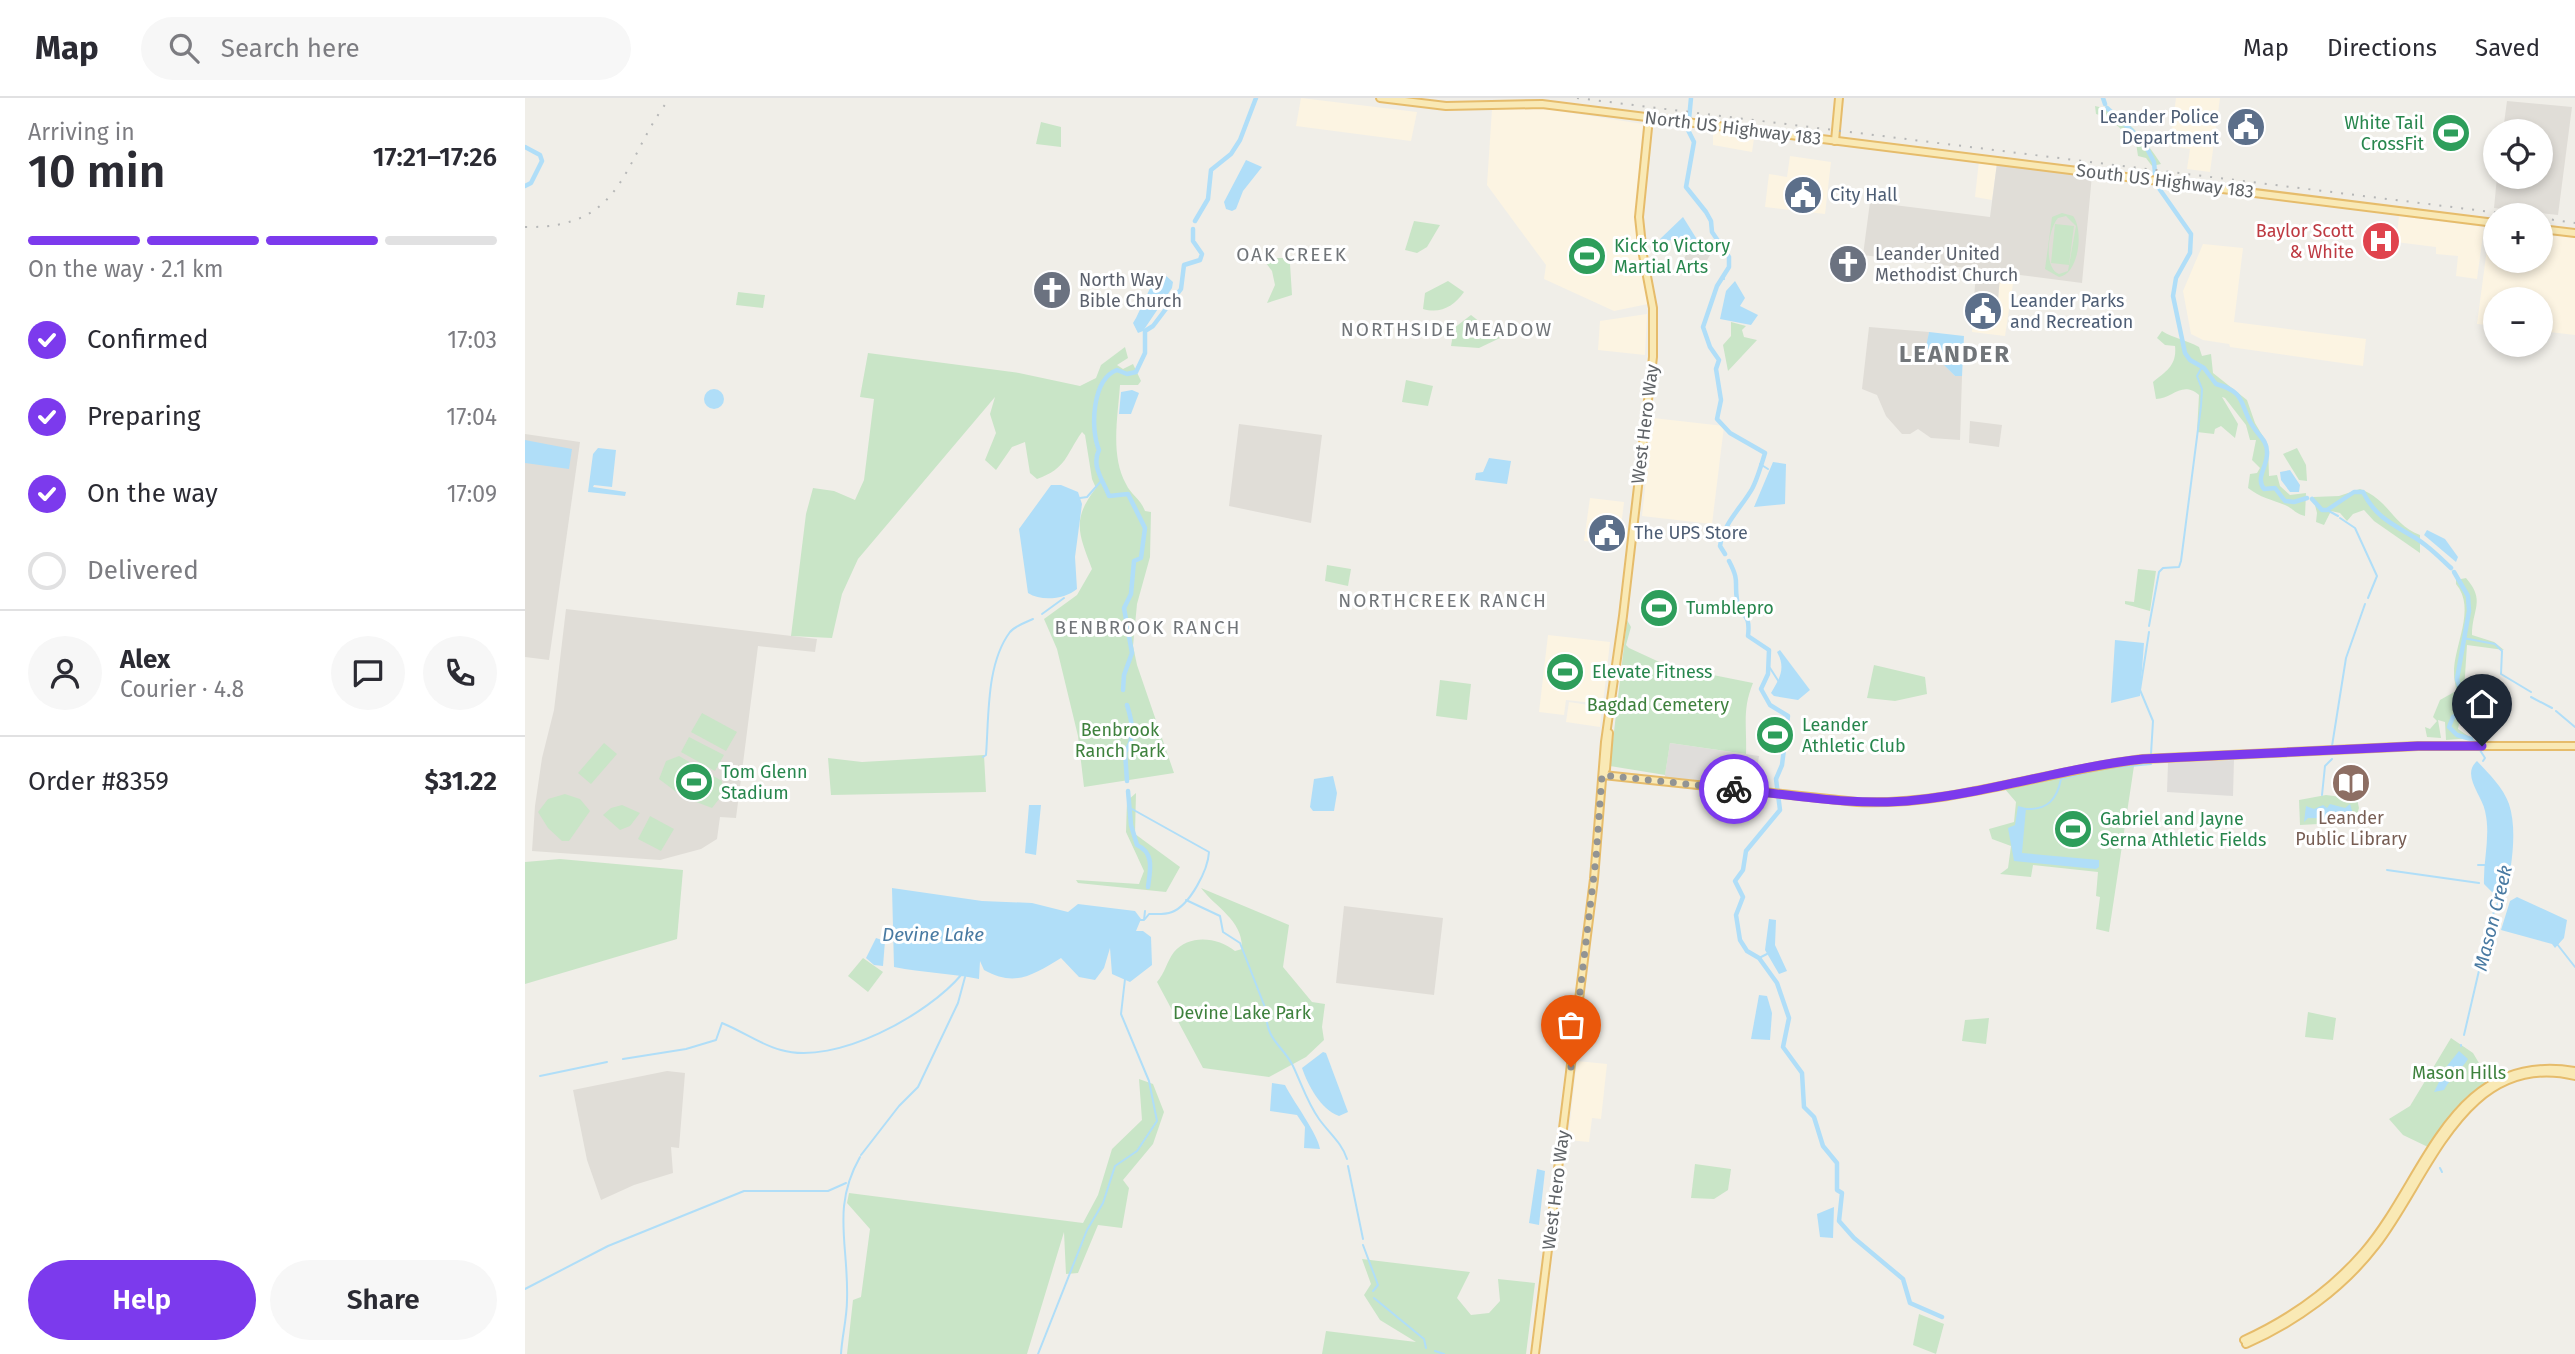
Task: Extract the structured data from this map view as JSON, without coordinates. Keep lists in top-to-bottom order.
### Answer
{
  "streets": {
    "main road": ["North US Highway 183", "South US Highway 183", "West Hero Way"]
  },
  "crossings": [
    ["North US Highway 183", "South US Highway 183"],
    ["North US Highway 183", "West Hero Way"]
  ],
  "districts": [
    "OAK CREEK",
    "NORTHSIDE MEADOW",
    "LEANDER",
    "NORTHCREEK RANCH",
    "BENBROOK RANCH"
  ],
  "water": ["Mason Creek", "Devine Lake"],
  "parks": [
    "Bagdad Cemetery",
    "Benbrook Ranch Park",
    "Devine Lake Park",
    "Mason Hills"
  ],
  "places": {
    "public building": [
      "Leander Police Department",
      "City Hall",
      "Leander Parks and Recreation",
      "The UPS Store"
    ],
    "sports": [
      "White Tail CrossFit",
      "Kick to Victory Martial Arts",
      "Tumblepro",
      "Elevate Fitness",
      "Leander Athletic Club",
      "Tom Glenn Stadium",
      "Gabriel and Jayne Serna Athletic Fields"
    ],
    "hospital": ["Baylor Scott & White"],
    "church": ["Leander United Methodist Church", "North Way Bible Church"],
    "library": ["Leander Public Library"]
  },
  "page": {
    "header": "Map",
    "search": "Search here",
    "nav": ["Map", "Directions", "Saved"],
    "heading": ["10 min", "Arriving in", "17:21–17:26"],
    "panel": [
      "Alex",
      "Courier · 4.8",
      "Order #8359",
      "$31.22"
    ],
    "map_buttons": ["+", "−"],
    "bar": "On the way · 2.1 km",
    "list": [
      ["Confirmed", "17:03"],
      ["Preparing", "17:04"],
      ["On the way", "17:09"],
      "Delivered"
    ],
    "buttons": ["Help", "Share"]
  }
}
